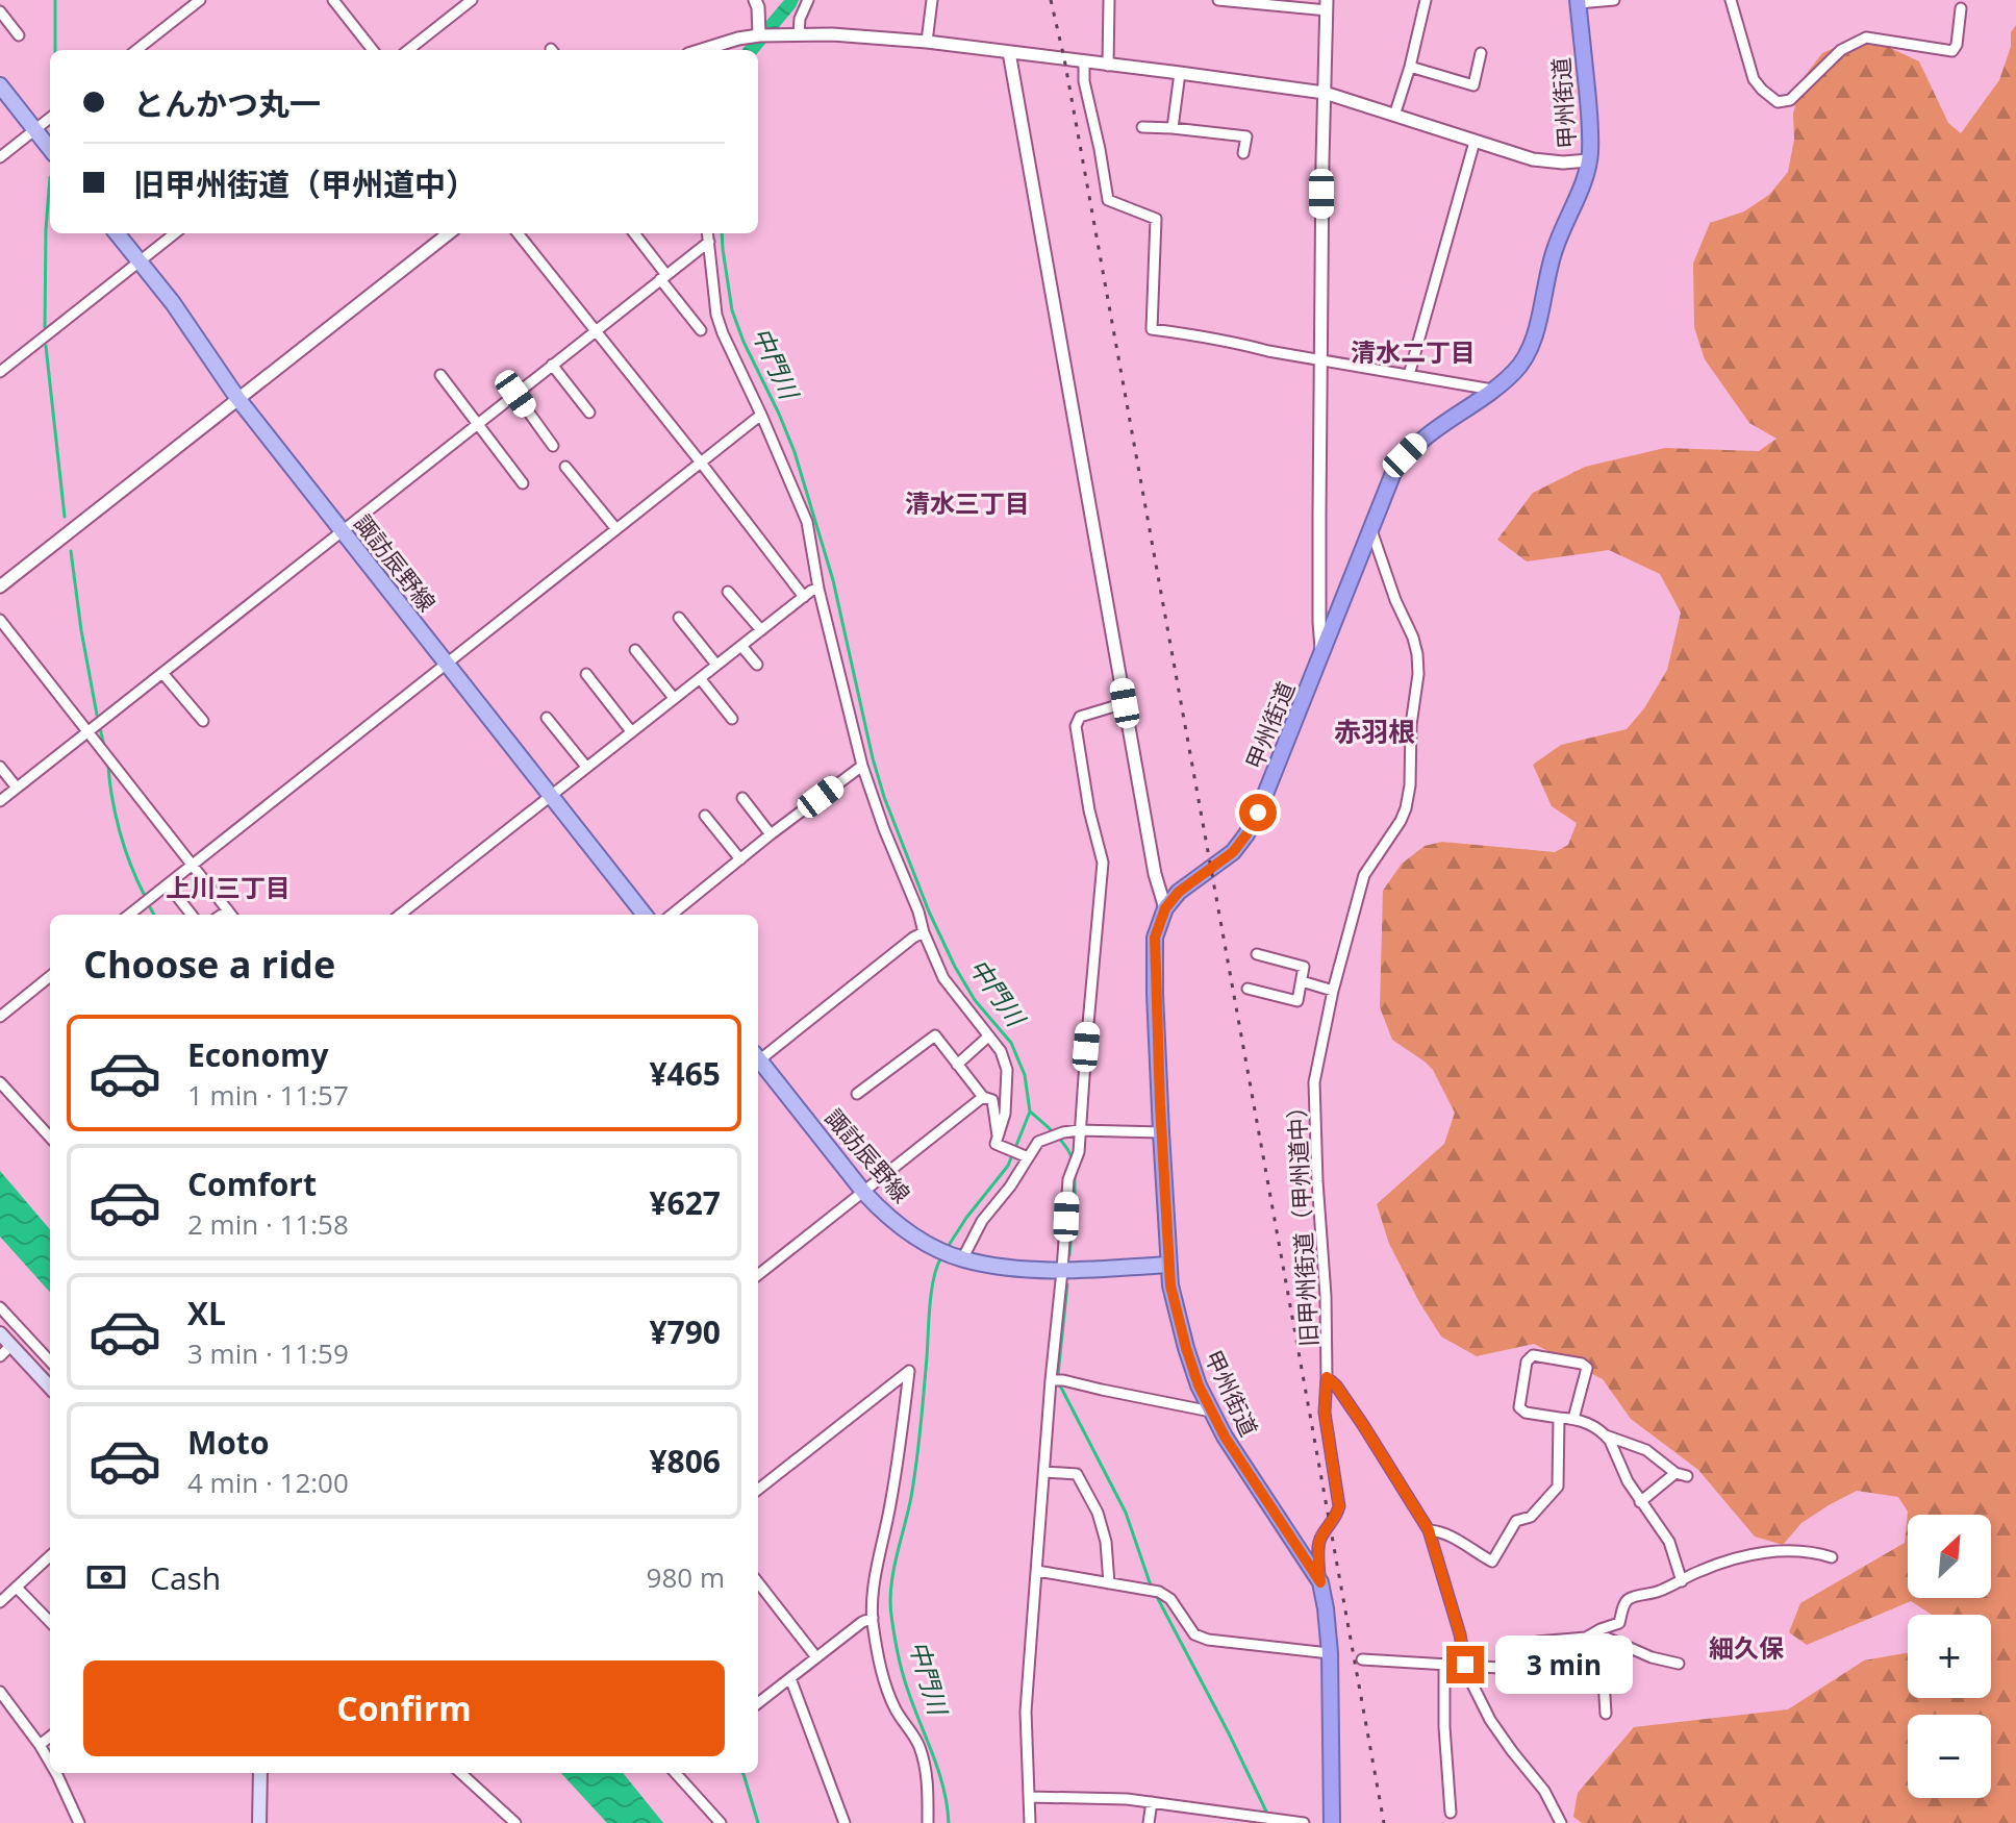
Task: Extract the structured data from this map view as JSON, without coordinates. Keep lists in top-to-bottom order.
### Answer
{
  "streets": {
    "highway": ["甲州街道"],
    "main road": ["諏訪辰野線"],
    "street": ["旧甲州街道（甲州道中）"]
  },
  "crossings": [
    ["甲州街道", "諏訪辰野線"],
    ["甲州街道", "旧甲州街道（甲州道中）"]
  ],
  "districts": [
    "清水二丁目",
    "清水三丁目",
    "赤羽根",
    "上川三丁目",
    "細久保"
  ],
  "water": ["中門川"],
  "north": "top right",
  "page": {
    "banner": ["とんかつ丸一", "旧甲州街道（甲州道中）"],
    "heading": "Choose a ride",
    "list": [
      {
        "name": "Economy",
        "note": "1 min · 11:57",
        "value": "¥465"
      },
      {
        "name": "Comfort",
        "note": "2 min · 11:58",
        "value": "¥627"
      },
      {
        "name": "XL",
        "note": "3 min · 11:59",
        "value": "¥790"
      },
      {
        "name": "Moto",
        "note": "4 min · 12:00",
        "value": "¥806"
      }
    ],
    "map_buttons": ["+", "−"],
    "pay": ["Cash", "980 m"],
    "bubble": "3 min",
    "buttons": "Confirm"
  }
}
